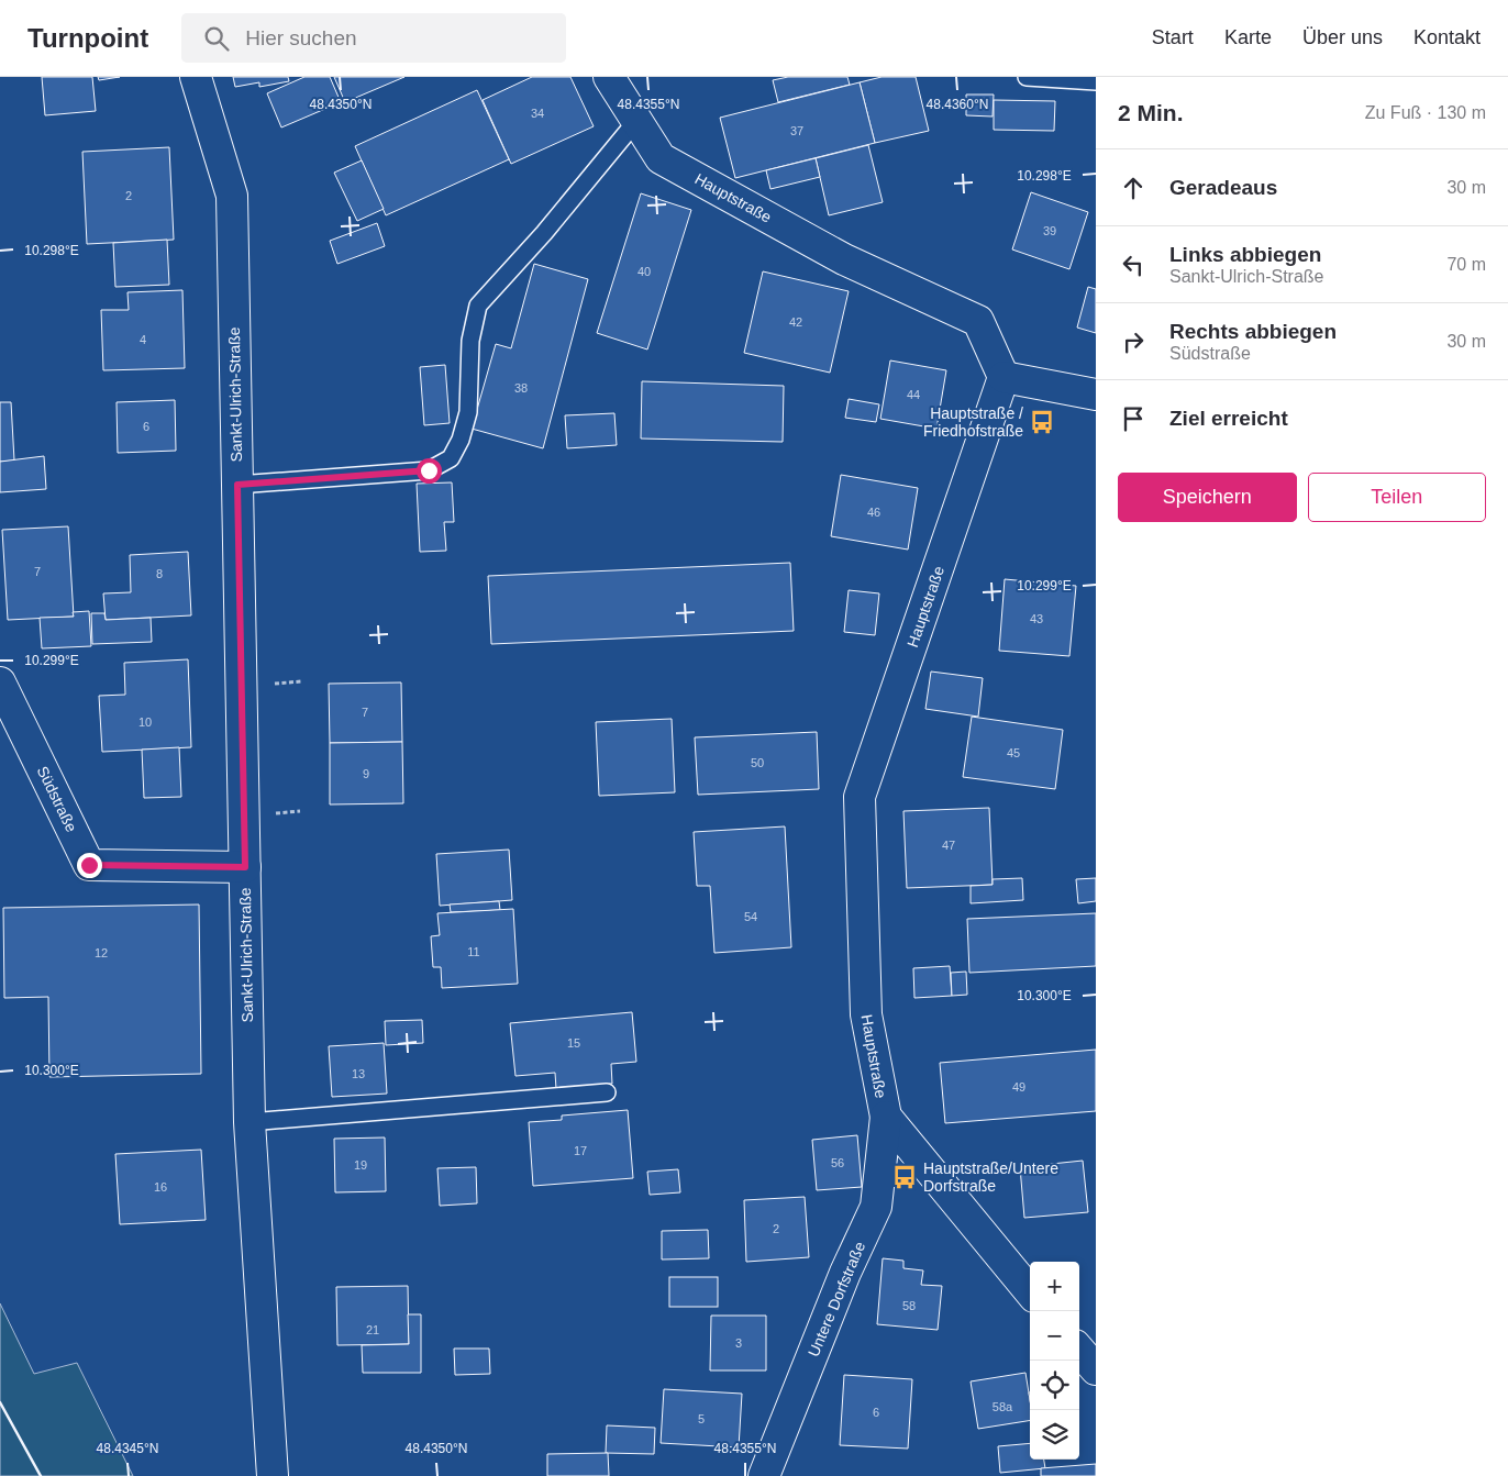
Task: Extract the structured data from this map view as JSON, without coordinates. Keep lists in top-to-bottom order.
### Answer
{
  "streets": {
    "street": [
      "Hauptstraße",
      "Sankt-Ulrich-Straße",
      "Südstraße",
      "Untere Dorfstraße"
    ]
  },
  "crossings": [
    ["Hauptstraße", "Untere Dorfstraße"],
    ["Sankt-Ulrich-Straße", "Südstraße"]
  ],
  "places": {
    "bus stop": ["Hauptstraße / Friedhofstraße", "Hauptstraße/Untere Dorfstraße"]
  },
  "house_numbers": [
    "34",
    "37",
    "2",
    "39",
    "40",
    "42",
    "4",
    "38",
    "44",
    "6",
    "46",
    "7",
    "8",
    "43",
    "7",
    "10",
    "45",
    "50",
    "9",
    "47",
    "54",
    "11",
    "12",
    "15",
    "13",
    "49",
    "17",
    "56",
    "19",
    "16",
    "2",
    "58",
    "21",
    "3",
    "58a",
    "6",
    "5"
  ],
  "page": {
    "header": "Turnpoint",
    "search": "Hier suchen",
    "nav": [
      "Start",
      "Karte",
      "Über uns",
      "Kontakt"
    ],
    "heading": ["2 Min.", "Zu Fuß · 130 m"],
    "list": [
      ["Geradeaus", "30 m"],
      ["Links abbiegen", "Sankt-Ulrich-Straße", "70 m"],
      ["Rechts abbiegen", "Südstraße", "30 m"],
      "Ziel erreicht"
    ],
    "buttons": ["Speichern", "Teilen"],
    "map_buttons": ["+", "−"]
  },
  "coordinates": [
    "48.4350°N",
    "48.4355°N",
    "48.4360°N",
    "10.298°E",
    "10.299°E",
    "10.300°E",
    "48.4345°N"
  ]
}
